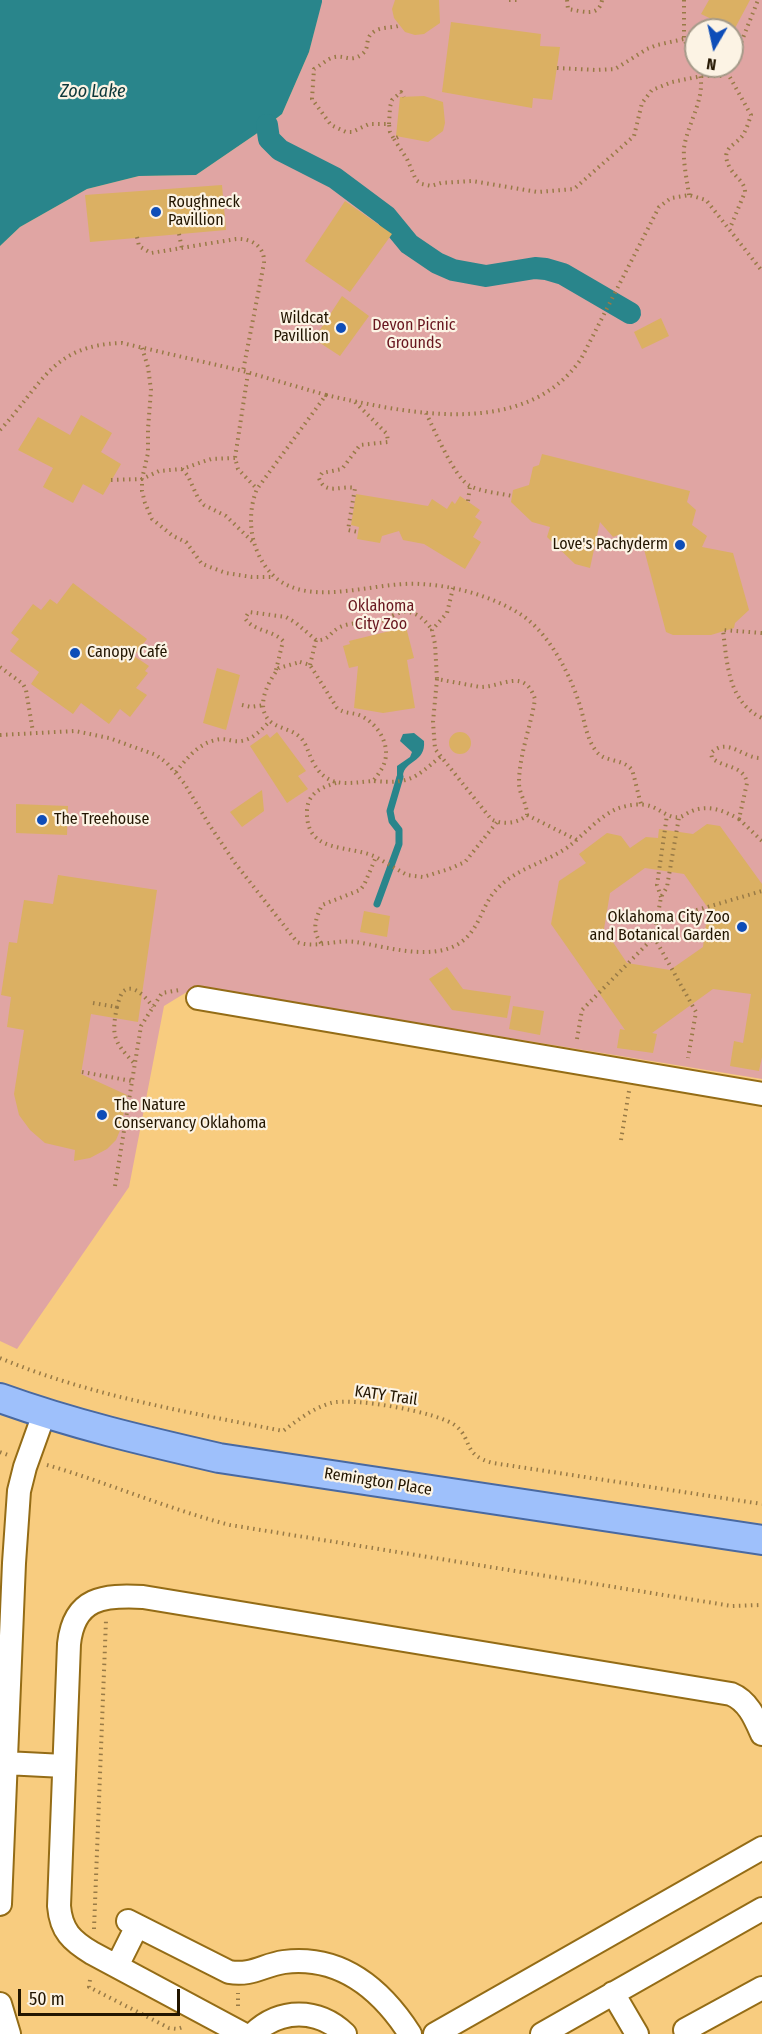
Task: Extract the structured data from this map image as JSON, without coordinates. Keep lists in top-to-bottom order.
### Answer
{
  "streets": {
    "main road": ["Remington Place"],
    "path": ["KATY Trail"]
  },
  "water": ["Zoo Lake"],
  "parks": ["Devon Picnic Grounds", "Oklahoma City Zoo"],
  "places": [
    "Roughneck Pavillion",
    "Wildcat Pavillion",
    "Love's Pachyderm",
    "Canopy Café",
    "The Treehouse",
    "Oklahoma City Zoo and Botanical Garden",
    "The Nature Conservancy Oklahoma"
  ],
  "scale_bar": "50 m",
  "north": "bottom"
}
